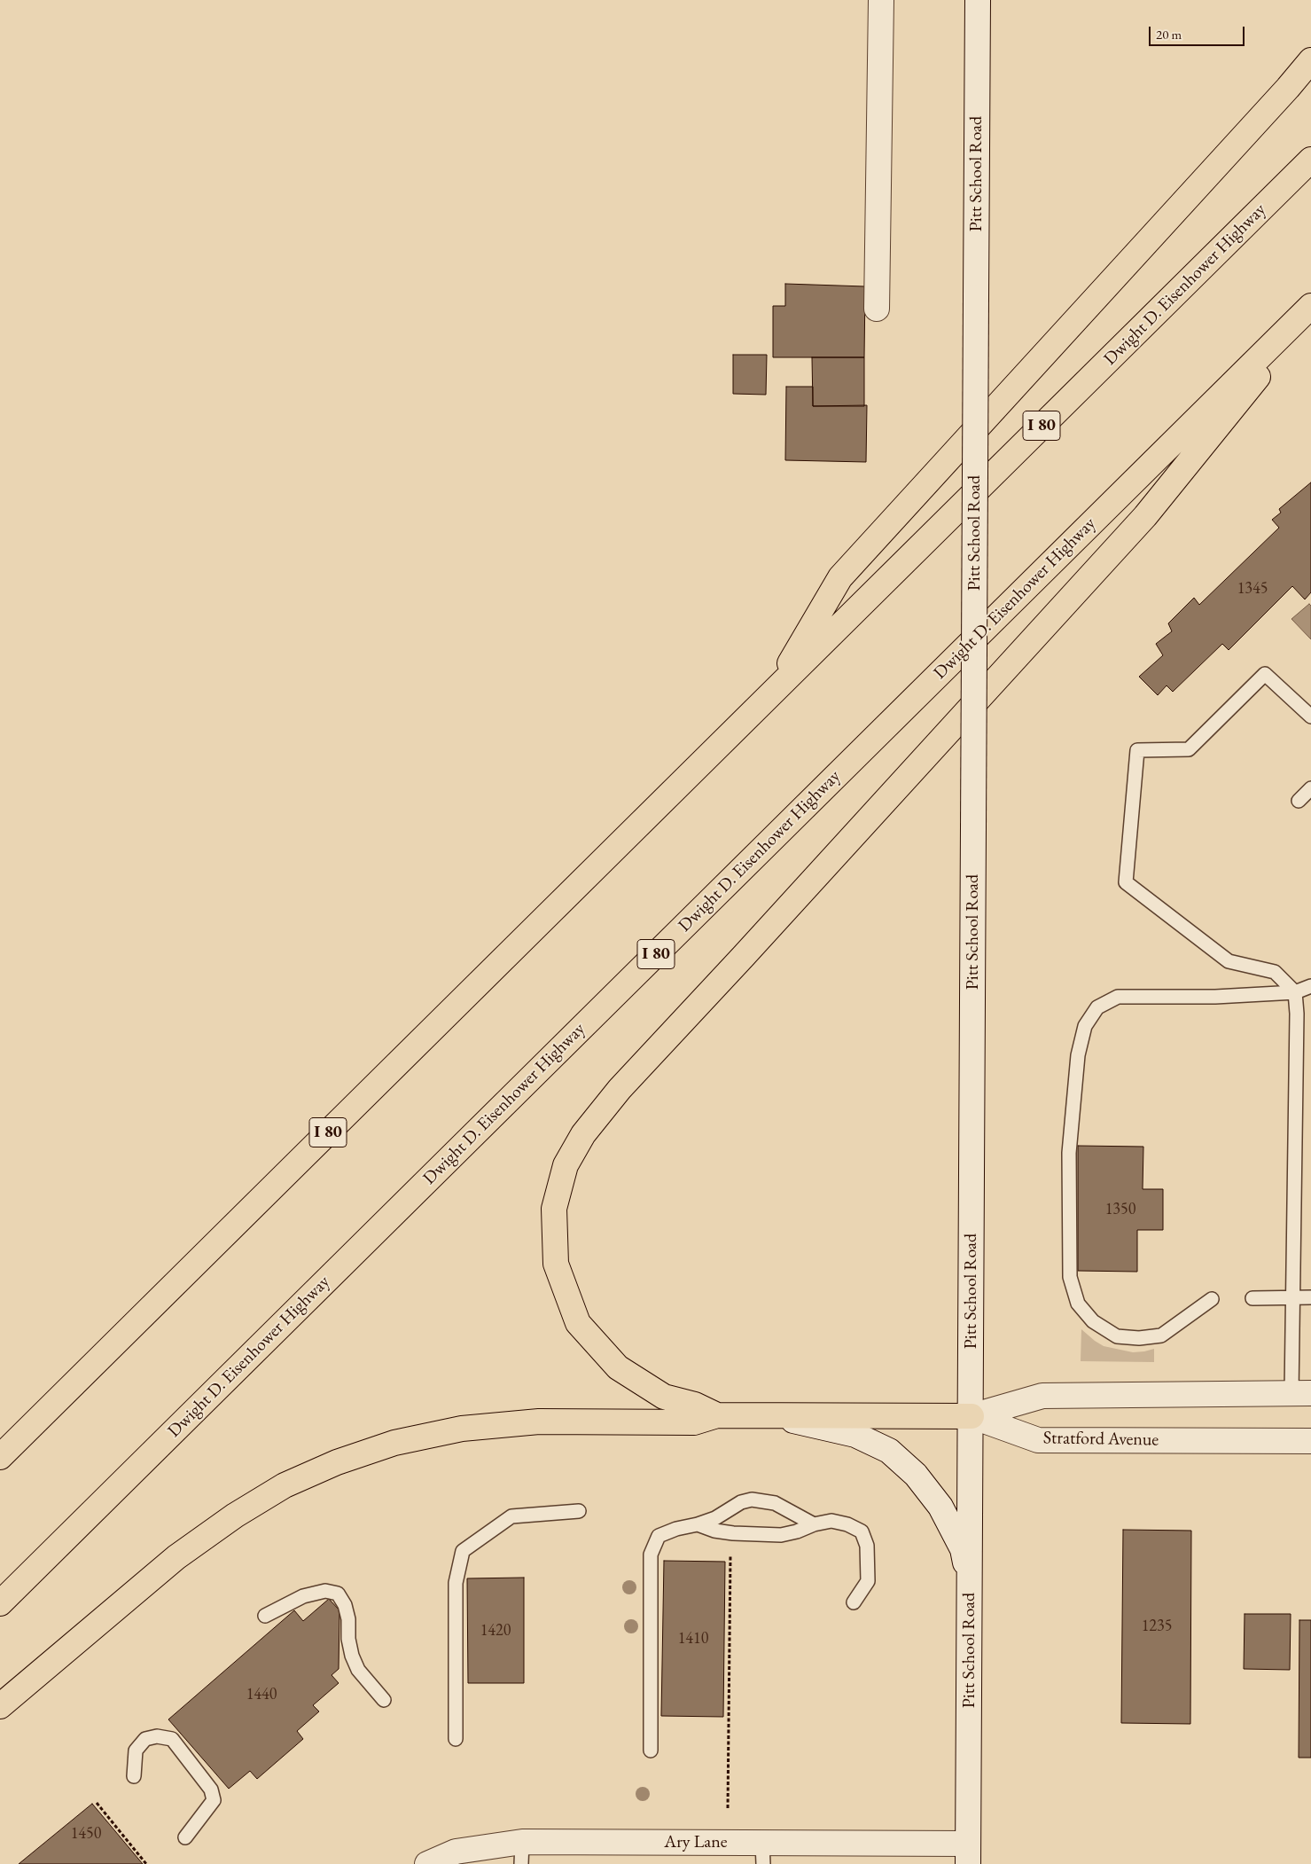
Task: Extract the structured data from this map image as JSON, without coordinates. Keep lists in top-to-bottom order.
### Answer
{
  "streets": {
    "highway": ["Dwight D. Eisenhower Highway", "I 80"],
    "main road": ["Pitt School Road", "Stratford Avenue", "Ary Lane"]
  },
  "crossings": [
    ["Pitt School Road", "Stratford Avenue"],
    ["Pitt School Road", "Ary Lane"]
  ],
  "house_numbers": [
    "1345",
    "1350",
    "1235",
    "1420",
    "1410",
    "1440",
    "1450"
  ],
  "scale_bar": "20 m"
}
